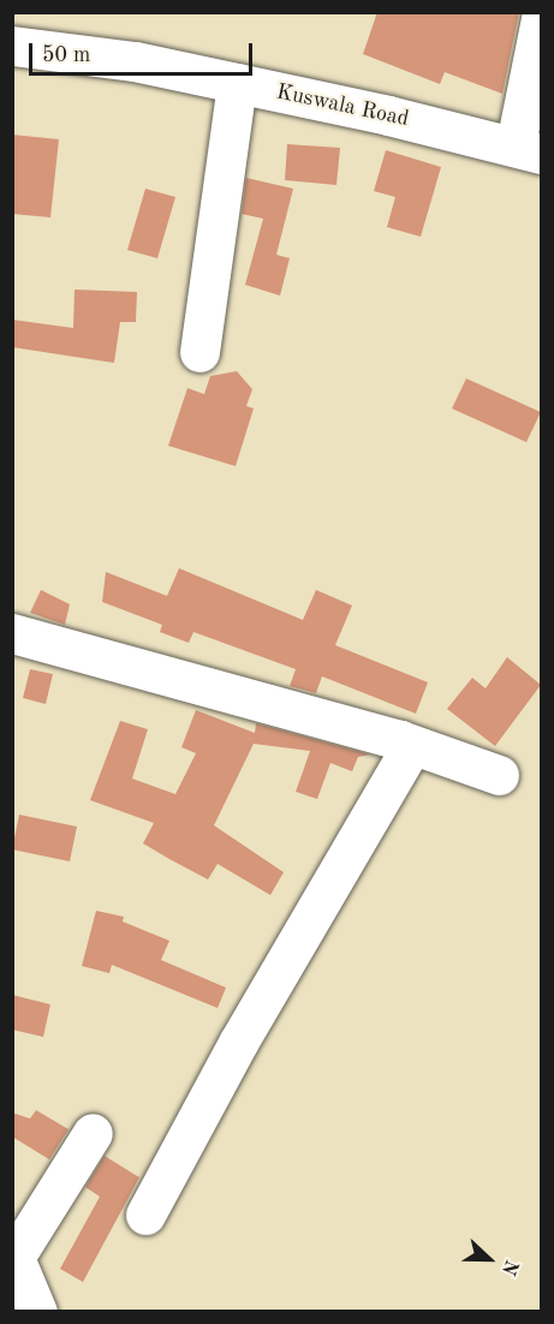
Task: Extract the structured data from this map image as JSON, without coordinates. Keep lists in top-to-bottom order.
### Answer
{
  "streets": {
    "street": ["Kuswala Road"]
  },
  "scale_bar": "50 m",
  "north": "right"
}
